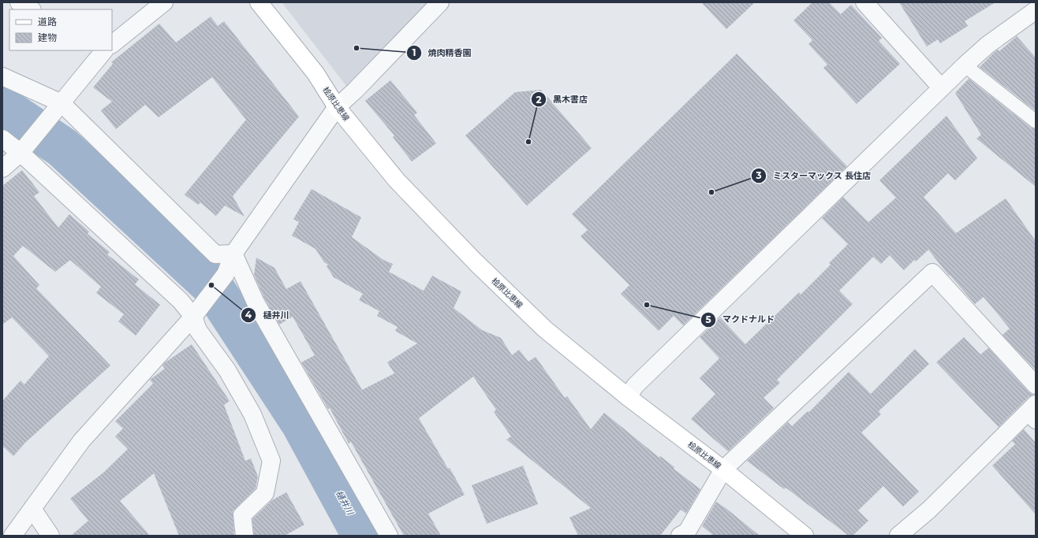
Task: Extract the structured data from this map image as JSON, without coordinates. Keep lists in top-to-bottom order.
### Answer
{
  "streets": {
    "main road": ["桧原比恵線"]
  },
  "water": ["樋井川"],
  "places": [
    "焼肉精香園",
    "黒木書店",
    "ミスターマックス 長住店",
    "樋井川",
    "マクドナルド"
  ],
  "legend": ["道路", "建物"]
}
